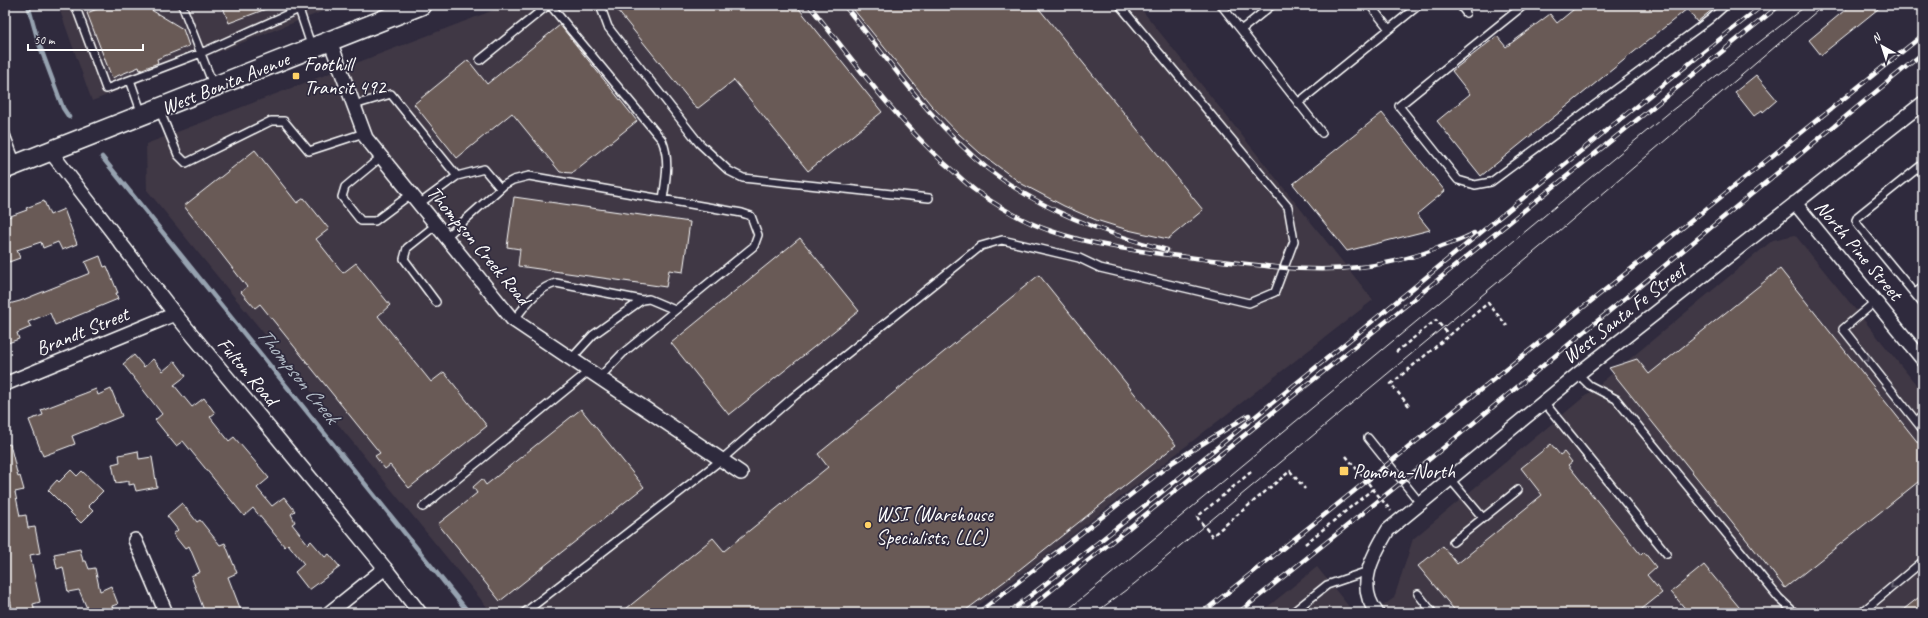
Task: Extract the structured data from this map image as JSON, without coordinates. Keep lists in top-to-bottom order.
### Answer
{
  "streets": {
    "main road": ["West Bonita Avenue"],
    "street": [
      "Thompson Creek Road",
      "North Pine Street",
      "West Santa Fe Street",
      "Brandt Street",
      "Fulton Road"
    ]
  },
  "crossings": [
    ["West Bonita Avenue", "Thompson Creek Road"],
    ["West Bonita Avenue", "Fulton Road"],
    ["North Pine Street", "West Santa Fe Street"],
    ["Brandt Street", "Fulton Road"]
  ],
  "water": ["Thompson Creek"],
  "places": {
    "transit": ["Foothill Transit 492", "Pomona–North"],
    "other": ["WSI (Warehouse Specialists, LLC)"]
  },
  "scale_bar": "50 m",
  "north": "top left"
}
